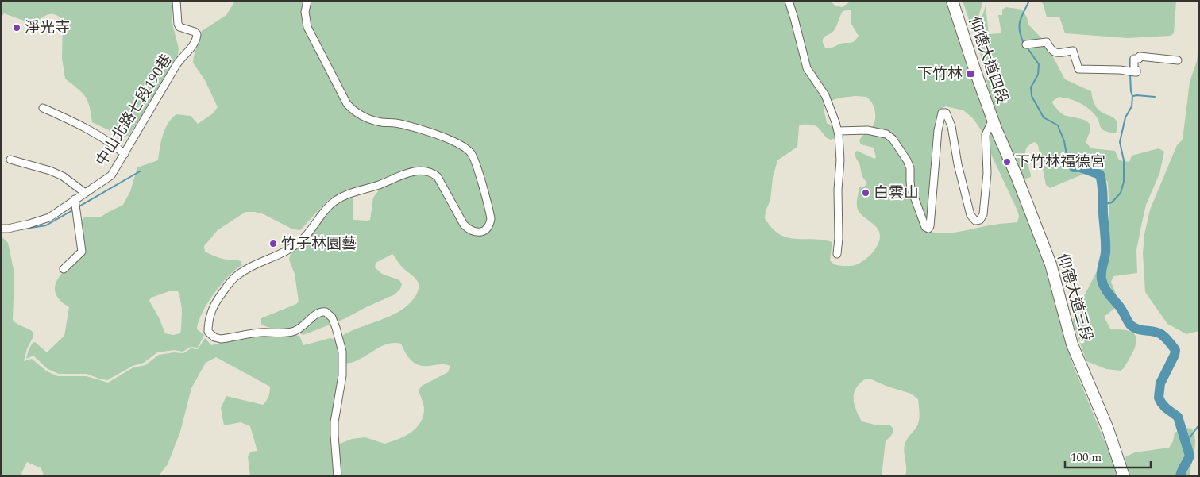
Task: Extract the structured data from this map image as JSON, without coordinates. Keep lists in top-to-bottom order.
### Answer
{
  "streets": {
    "main road": ["仰德大道四段", "仰德大道三段"],
    "street": ["中山北路七段190巷"]
  },
  "crossings": [
    ["仰德大道四段", "仰德大道三段"]
  ],
  "places": {
    "other": [
      "淨光寺",
      "下竹林福德宮",
      "白雲山",
      "竹子林園藝"
    ],
    "transit": ["下竹林"]
  },
  "scale_bar": "100 m"
}
